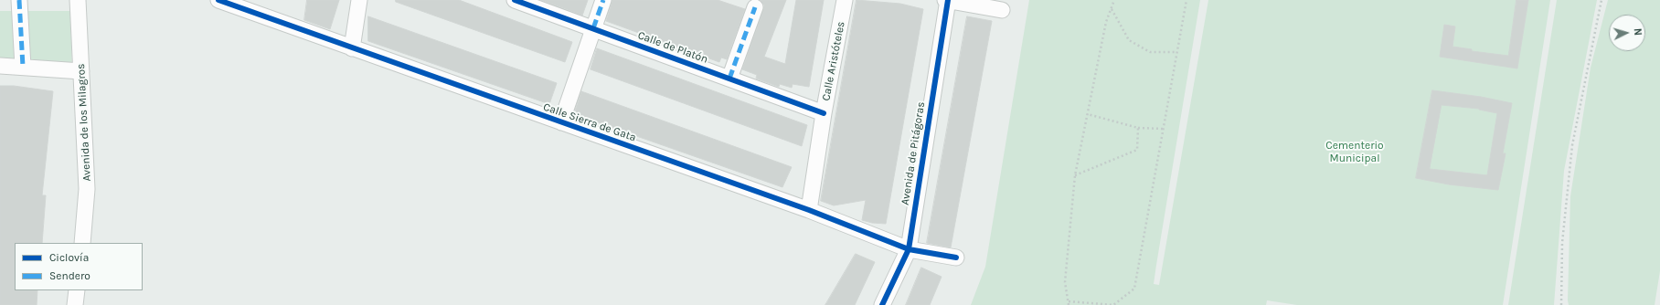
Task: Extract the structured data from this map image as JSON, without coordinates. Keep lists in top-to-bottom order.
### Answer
{
  "streets": {
    "street": [
      "Calle de Platón",
      "Calle Aristóteles",
      "Avenida de los Milagros",
      "Calle Sierra de Gata",
      "Avenida de Pitágoras"
    ]
  },
  "crossings": [
    ["Calle de Platón", "Calle Aristóteles"],
    ["Calle Aristóteles", "Calle Sierra de Gata"],
    ["Calle Sierra de Gata", "Avenida de Pitágoras"]
  ],
  "parks": ["Cementerio Municipal"],
  "legend": ["Ciclovía", "Sendero"],
  "north": "right"
}
